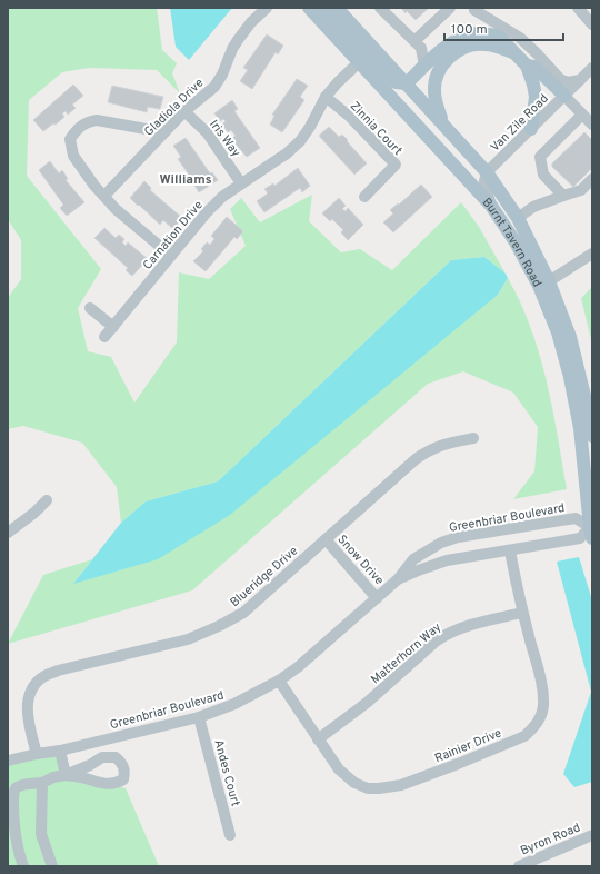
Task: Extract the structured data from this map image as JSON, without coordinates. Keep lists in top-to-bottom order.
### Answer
{
  "streets": {
    "main road": ["Burnt Tavern Road"],
    "street": [
      "Gladiola Drive",
      "Van Zile Road",
      "Zinnia Court",
      "Iris Way",
      "Carnation Drive",
      "Greenbriar Boulevard",
      "Snow Drive",
      "Blueridge Drive",
      "Matterhorn Way",
      "Rainier Drive",
      "Andes Court",
      "Byron Road"
    ]
  },
  "crossings": [
    ["Gladiola Drive", "Iris Way"],
    ["Van Zile Road", "Burnt Tavern Road"],
    ["Zinnia Court", "Carnation Drive"],
    ["Iris Way", "Carnation Drive"],
    ["Carnation Drive", "Burnt Tavern Road"],
    ["Burnt Tavern Road", "Greenbriar Boulevard"],
    ["Greenbriar Boulevard", "Snow Drive"],
    ["Greenbriar Boulevard", "Blueridge Drive"],
    ["Greenbriar Boulevard", "Rainier Drive"],
    ["Greenbriar Boulevard", "Andes Court"],
    ["Snow Drive", "Blueridge Drive"],
    ["Matterhorn Way", "Rainier Drive"]
  ],
  "districts": ["Williams"],
  "scale_bar": "100 m"
}
